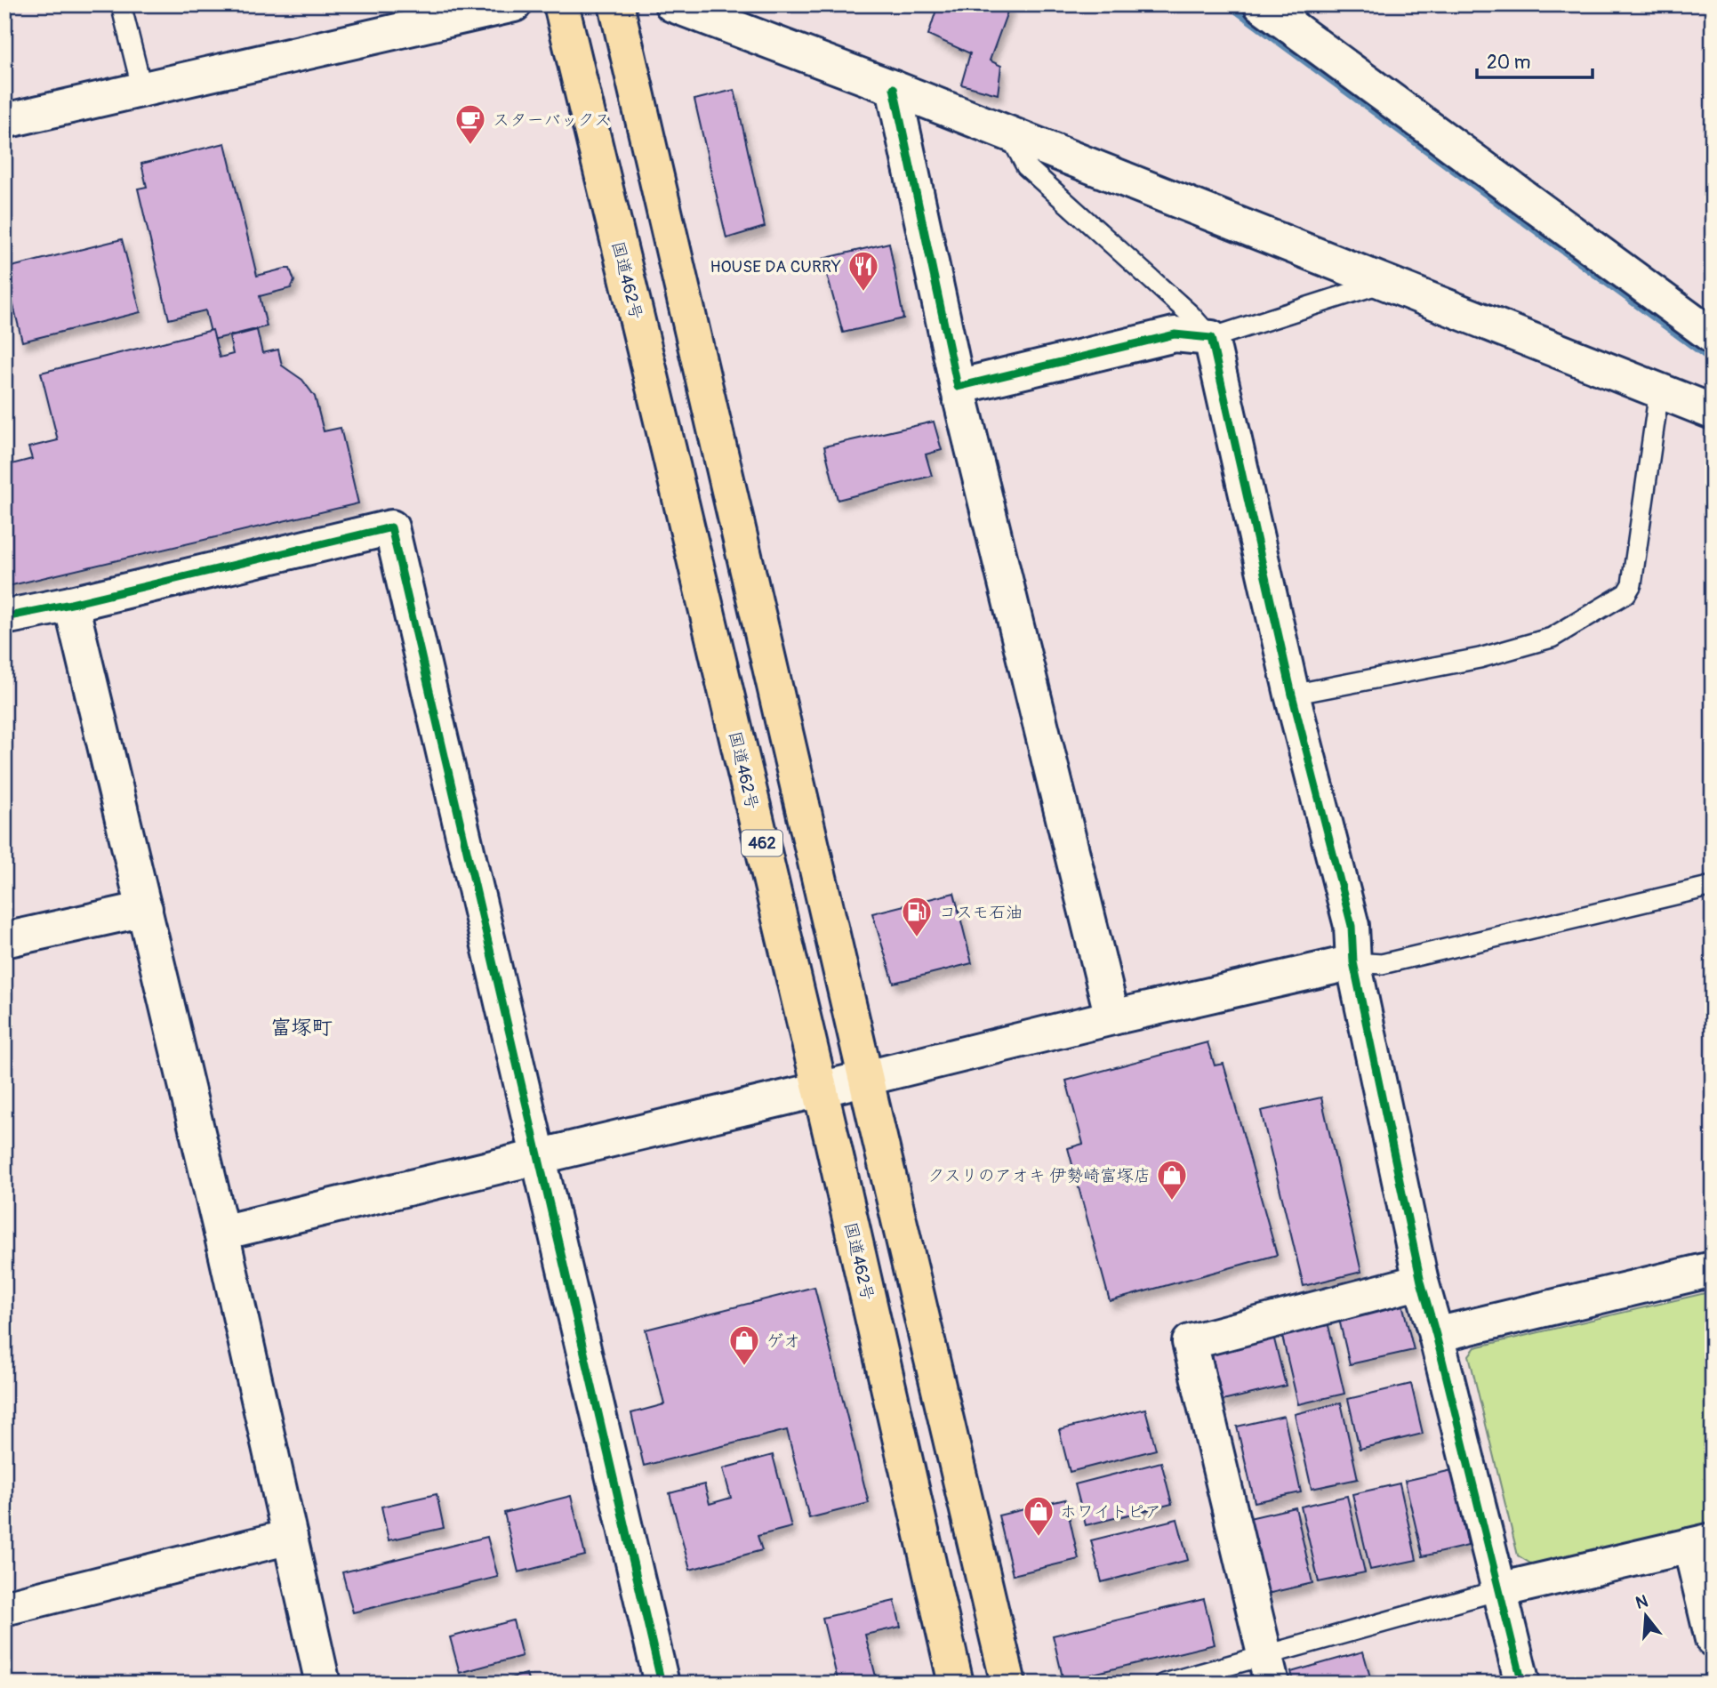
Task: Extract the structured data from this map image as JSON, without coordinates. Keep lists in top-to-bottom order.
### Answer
{
  "streets": {
    "highway": ["国道462号", "462"]
  },
  "districts": ["富塚町"],
  "places": {
    "cafe": ["スターバックス"],
    "restaurant": ["HOUSE DA CURRY"],
    "fuel station": ["コスモ石油"],
    "shop": ["クスリのアオキ 伊勢崎富塚店", "ゲオ", "ホワイトピア"]
  },
  "scale_bar": "20 m",
  "north": "top"
}
